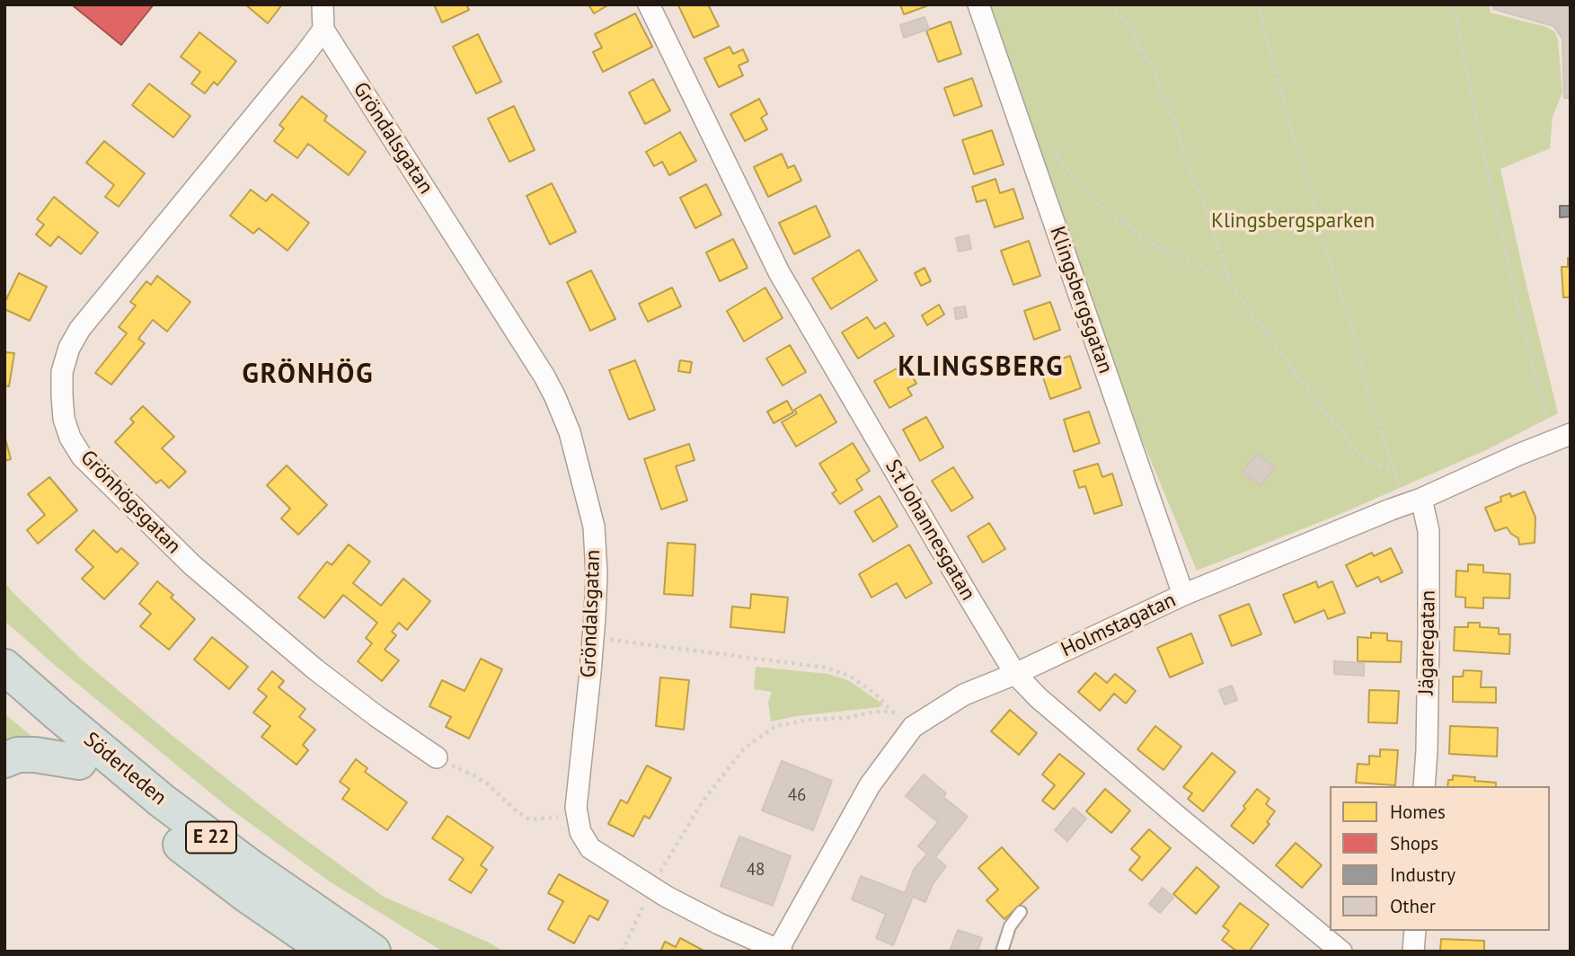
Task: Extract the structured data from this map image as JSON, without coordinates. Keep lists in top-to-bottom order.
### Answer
{
  "streets": {
    "highway": ["Söderleden", "E 22"],
    "street": [
      "Gröndalsgatan",
      "Klingsbergsgatan",
      "Grönhögsgatan",
      "S:t Johannesgatan",
      "Holmstagatan",
      "Jägaregatan"
    ]
  },
  "crossings": [
    ["Gröndalsgatan", "Grönhögsgatan"],
    ["Gröndalsgatan", "Holmstagatan"],
    ["Klingsbergsgatan", "Holmstagatan"],
    ["S:t Johannesgatan", "Holmstagatan"],
    ["Holmstagatan", "Jägaregatan"]
  ],
  "districts": ["KLINGSBERG", "GRÖNHÖG"],
  "parks": ["Klingsbergsparken"],
  "house_numbers": ["46", "48"],
  "legend": [
    "Homes",
    "Shops",
    "Industry",
    "Other"
  ]
}
